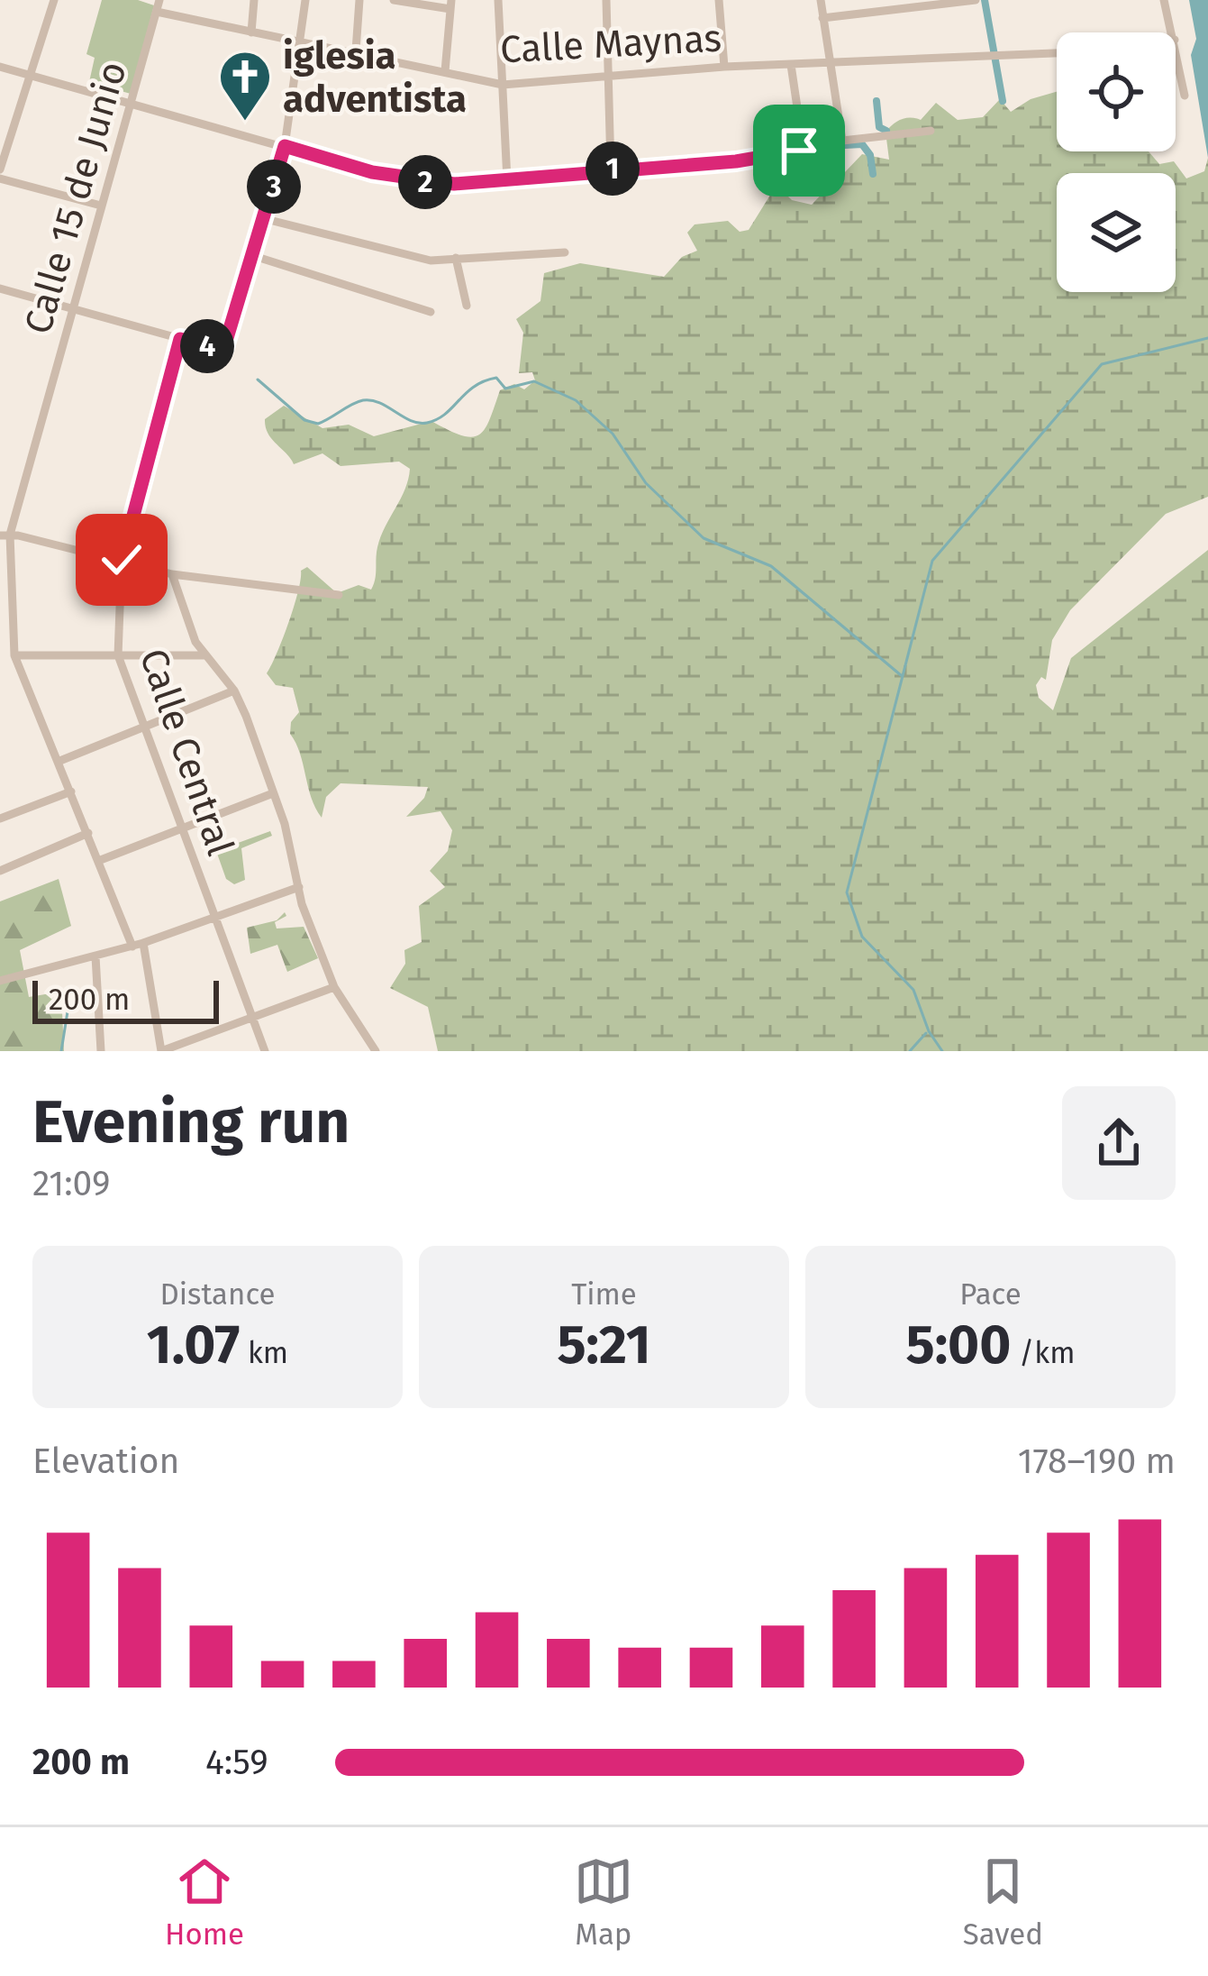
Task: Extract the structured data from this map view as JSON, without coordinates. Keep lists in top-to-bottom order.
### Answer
{
  "streets": {
    "street": ["Calle Maynas", "Calle 15 de Junio", "Calle Central"]
  },
  "crossings": [
    ["Calle Maynas", "Calle 15 de Junio"]
  ],
  "places": {
    "church": ["iglesia adventista"]
  },
  "scale_bar": "200 m",
  "page": {
    "pins": [
      "1",
      "2",
      "3",
      "4"
    ],
    "scale": "200 m",
    "heading": ["Evening run", "21:09"],
    "stats": [
      ["Distance", "1.07 km"],
      ["Time", "5:21"],
      ["Pace", "5:00 /km"]
    ],
    "chart": ["Elevation", "178–190 m"],
    "list": [
      {
        "name": "200 m",
        "note": "4:59"
      }
    ],
    "tabs": ["Home", "Map", "Saved"]
  }
}
